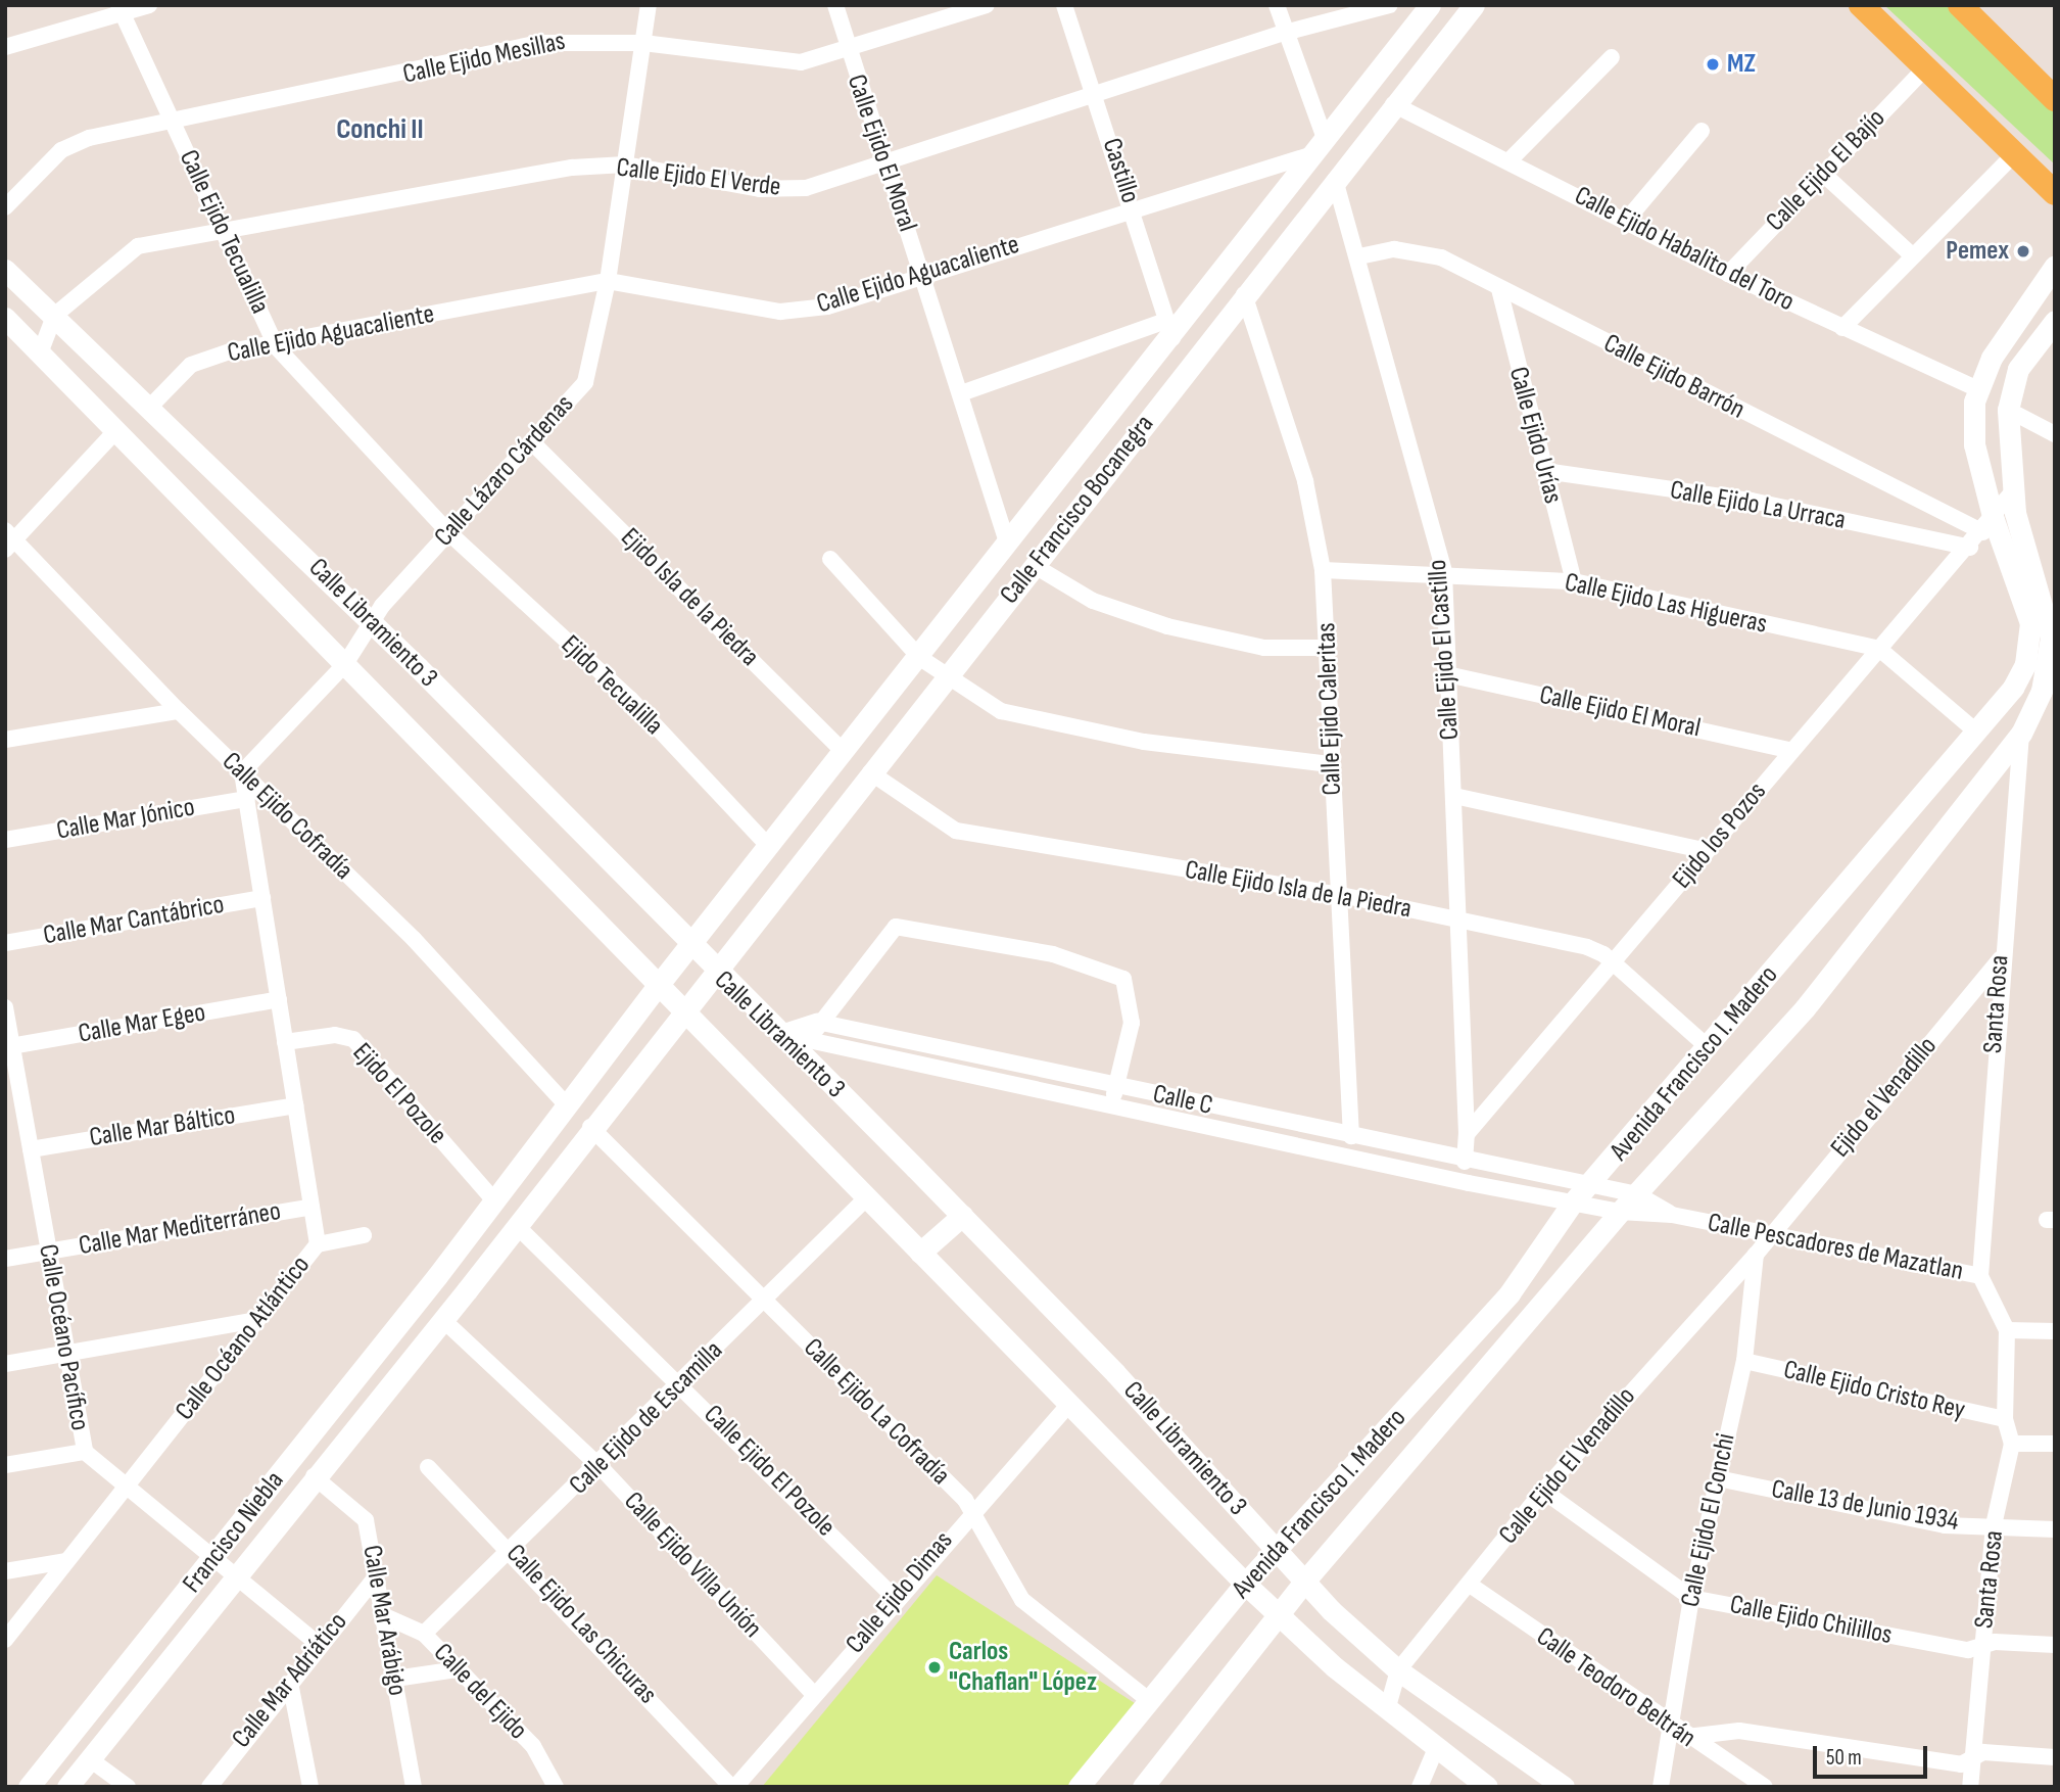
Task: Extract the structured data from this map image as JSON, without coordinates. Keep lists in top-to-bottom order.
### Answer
{
  "streets": {
    "street": [
      "Calle Ejido Mesillas",
      "Calle Ejido El Moral",
      "Castillo",
      "Calle Ejido El Bajío",
      "Calle Ejido El Verde",
      "Calle Ejido Tecualilla",
      "Calle Ejido Habalito del Toro",
      "Calle Ejido Aguacaliente",
      "Calle Ejido Barrón",
      "Calle Ejido Urías",
      "Calle Lázaro Cárdenas",
      "Calle Ejido La Urraca",
      "Calle Francisco Bocanegra",
      "Ejido Isla de la Piedra",
      "Calle Ejido Las Higueras",
      "Calle Libramiento 3",
      "Calle Ejido El Castillo",
      "Ejido Tecualilla",
      "Calle Ejido Caleritas",
      "Calle Ejido Cofradía",
      "Calle Mar Jónico",
      "Ejido los Pozos",
      "Calle Ejido Isla de la Piedra",
      "Calle Mar Cantábrico",
      "Santa Rosa",
      "Calle Mar Egeo",
      "Avenida Francisco I. Madero",
      "Ejido El Pozole",
      "Ejido el Venadillo",
      "Calle C",
      "Calle Mar Báltico",
      "Calle Mar Mediterráneo",
      "Calle Pescadores de Mazatlan",
      "Calle Océano Pacífico",
      "Calle Océano Atlántico",
      "Calle Ejido Cristo Rey",
      "Calle Ejido La Cofradía",
      "Calle Ejido de Escamilla",
      "Calle Ejido El Venadillo",
      "Calle Ejido El Pozole",
      "Calle 13 de Junio 1934",
      "Calle Ejido El Conchi",
      "Francisco Niebla",
      "Calle Ejido Villa Unión",
      "Calle Ejido Dimas",
      "Calle Mar Arábigo",
      "Calle Ejido Chilillos",
      "Calle Ejido Las Chicuras",
      "Calle Mar Adriático",
      "Calle Teodoro Beltrán",
      "Calle del Ejido"
    ]
  },
  "crossings": [
    ["Calle Ejido Mesillas", "Calle Ejido El Moral"],
    ["Calle Ejido Mesillas", "Calle Ejido Tecualilla"],
    ["Calle Ejido Mesillas", "Calle Lázaro Cárdenas"],
    ["Calle Ejido El Moral", "Calle Ejido El Verde"],
    ["Calle Ejido El Moral", "Calle Ejido Aguacaliente"],
    ["Calle Ejido El Moral", "Calle Francisco Bocanegra"],
    ["Calle Ejido El Moral", "Calle Ejido El Castillo"],
    ["Calle Ejido El Moral", "Ejido los Pozos"],
    ["Castillo", "Calle Ejido El Verde"],
    ["Castillo", "Calle Ejido Aguacaliente"],
    ["Castillo", "Calle Francisco Bocanegra"],
    ["Calle Ejido El Bajío", "Calle Ejido Habalito del Toro"],
    ["Calle Ejido El Verde", "Calle Ejido Tecualilla"],
    ["Calle Ejido El Verde", "Calle Lázaro Cárdenas"],
    ["Calle Ejido El Verde", "Calle Libramiento 3"],
    ["Calle Ejido Tecualilla", "Calle Ejido Aguacaliente"],
    ["Calle Ejido Tecualilla", "Calle Lázaro Cárdenas"],
    ["Calle Ejido Tecualilla", "Ejido Tecualilla"],
    ["Calle Ejido Habalito del Toro", "Calle Francisco Bocanegra"],
    ["Calle Ejido Habalito del Toro", "Avenida Francisco I. Madero"],
    ["Calle Ejido Aguacaliente", "Calle Lázaro Cárdenas"],
    ["Calle Ejido Aguacaliente", "Calle Francisco Bocanegra"],
    ["Calle Ejido Aguacaliente", "Calle Libramiento 3"],
    ["Calle Ejido Barrón", "Calle Ejido Urías"],
    ["Calle Ejido Barrón", "Calle Ejido El Castillo"],
    ["Calle Ejido Barrón", "Ejido los Pozos"],
    ["Calle Ejido Barrón", "Avenida Francisco I. Madero"],
    ["Calle Ejido Urías", "Calle Ejido La Urraca"],
    ["Calle Ejido Urías", "Calle Ejido Las Higueras"],
    ["Calle Lázaro Cárdenas", "Ejido Isla de la Piedra"],
    ["Calle Lázaro Cárdenas", "Calle Libramiento 3"],
    ["Calle Lázaro Cárdenas", "Ejido Tecualilla"],
    ["Calle Lázaro Cárdenas", "Calle Ejido Cofradía"],
    ["Calle Lázaro Cárdenas", "Calle Océano Atlántico"],
    ["Calle Ejido La Urraca", "Ejido los Pozos"],
    ["Calle Francisco Bocanegra", "Ejido Isla de la Piedra"],
    ["Calle Francisco Bocanegra", "Calle Libramiento 3"],
    ["Calle Francisco Bocanegra", "Calle Ejido El Castillo"],
    ["Calle Francisco Bocanegra", "Ejido Tecualilla"],
    ["Calle Francisco Bocanegra", "Calle Ejido Caleritas"],
    ["Calle Francisco Bocanegra", "Calle Ejido Cofradía"],
    ["Calle Francisco Bocanegra", "Calle Ejido Isla de la Piedra"],
    ["Calle Francisco Bocanegra", "Calle Ejido La Cofradía"],
    ["Calle Francisco Bocanegra", "Francisco Niebla"],
    ["Calle Ejido Las Higueras", "Calle Ejido El Castillo"],
    ["Calle Ejido Las Higueras", "Calle Ejido Caleritas"],
    ["Calle Ejido Las Higueras", "Ejido los Pozos"],
    ["Calle Ejido Las Higueras", "Avenida Francisco I. Madero"],
    ["Calle Libramiento 3", "Avenida Francisco I. Madero"],
    ["Calle Libramiento 3", "Calle C"],
    ["Calle Libramiento 3", "Calle Ejido de Escamilla"],
    ["Calle Libramiento 3", "Calle Ejido El Venadillo"],
    ["Calle Libramiento 3", "Calle Ejido Dimas"],
    ["Calle Ejido El Castillo", "Ejido los Pozos"],
    ["Calle Ejido El Castillo", "Calle Ejido Isla de la Piedra"],
    ["Calle Ejido Caleritas", "Calle Ejido Isla de la Piedra"],
    ["Calle Ejido Caleritas", "Calle C"],
    ["Calle Ejido Cofradía", "Calle Océano Atlántico"],
    ["Calle Ejido Cofradía", "Francisco Niebla"],
    ["Calle Mar Jónico", "Calle Océano Atlántico"],
    ["Ejido los Pozos", "Calle Ejido Isla de la Piedra"],
    ["Ejido los Pozos", "Avenida Francisco I. Madero"],
    ["Calle Ejido Isla de la Piedra", "Avenida Francisco I. Madero"],
    ["Calle Mar Cantábrico", "Calle Océano Atlántico"],
    ["Santa Rosa", "Avenida Francisco I. Madero"],
    ["Santa Rosa", "Ejido el Venadillo"],
    ["Santa Rosa", "Calle Pescadores de Mazatlan"],
    ["Santa Rosa", "Calle Ejido Cristo Rey"],
    ["Santa Rosa", "Calle 13 de Junio 1934"],
    ["Santa Rosa", "Calle Ejido Chilillos"],
    ["Calle Mar Egeo", "Calle Océano Pacífico"],
    ["Calle Mar Egeo", "Calle Océano Atlántico"],
    ["Avenida Francisco I. Madero", "Calle C"],
    ["Avenida Francisco I. Madero", "Calle Pescadores de Mazatlan"],
    ["Avenida Francisco I. Madero", "Calle Ejido La Cofradía"],
    ["Ejido El Pozole", "Calle Océano Atlántico"],
    ["Ejido El Pozole", "Francisco Niebla"],
    ["Ejido el Venadillo", "Calle Pescadores de Mazatlan"],
    ["Ejido el Venadillo", "Calle Ejido El Venadillo"],
    ["Calle C", "Calle Pescadores de Mazatlan"],
    ["Calle Mar Báltico", "Calle Océano Pacífico"],
    ["Calle Mar Báltico", "Calle Océano Atlántico"],
    ["Calle Mar Mediterráneo", "Calle Océano Pacífico"],
    ["Calle Mar Mediterráneo", "Calle Océano Atlántico"],
    ["Calle Pescadores de Mazatlan", "Calle Ejido El Venadillo"],
    ["Calle Océano Pacífico", "Calle Océano Atlántico"],
    ["Calle Océano Pacífico", "Francisco Niebla"],
    ["Calle Océano Pacífico", "Calle Mar Adriático"],
    ["Calle Ejido Cristo Rey", "Calle Ejido El Conchi"],
    ["Calle Ejido La Cofradía", "Calle Ejido de Escamilla"],
    ["Calle Ejido La Cofradía", "Francisco Niebla"],
    ["Calle Ejido La Cofradía", "Calle Ejido Dimas"],
    ["Calle Ejido de Escamilla", "Calle Ejido El Pozole"],
    ["Calle Ejido de Escamilla", "Calle Ejido Villa Unión"],
    ["Calle Ejido de Escamilla", "Calle Ejido Las Chicuras"],
    ["Calle Ejido de Escamilla", "Calle del Ejido"],
    ["Calle Ejido El Venadillo", "Calle Ejido El Conchi"],
    ["Calle Ejido El Venadillo", "Calle Ejido Chilillos"],
    ["Calle Ejido El Venadillo", "Calle Teodoro Beltrán"],
    ["Calle Ejido El Pozole", "Francisco Niebla"],
    ["Calle Ejido El Pozole", "Calle Ejido Dimas"],
    ["Calle 13 de Junio 1934", "Calle Ejido El Conchi"],
    ["Calle Ejido El Conchi", "Calle Ejido Chilillos"],
    ["Calle Ejido El Conchi", "Calle Teodoro Beltrán"],
    ["Francisco Niebla", "Calle Ejido Villa Unión"],
    ["Francisco Niebla", "Calle Mar Arábigo"],
    ["Calle Ejido Villa Unión", "Calle Ejido Dimas"],
    ["Calle Ejido Dimas", "Calle Ejido Las Chicuras"],
    ["Calle Mar Arábigo", "Calle Mar Adriático"],
    ["Calle Mar Arábigo", "Calle del Ejido"]
  ],
  "districts": ["Conchi II"],
  "places": ["MZ", "Pemex", "Carlos \"Chaflan\" López"],
  "scale_bar": "50 m"
}
